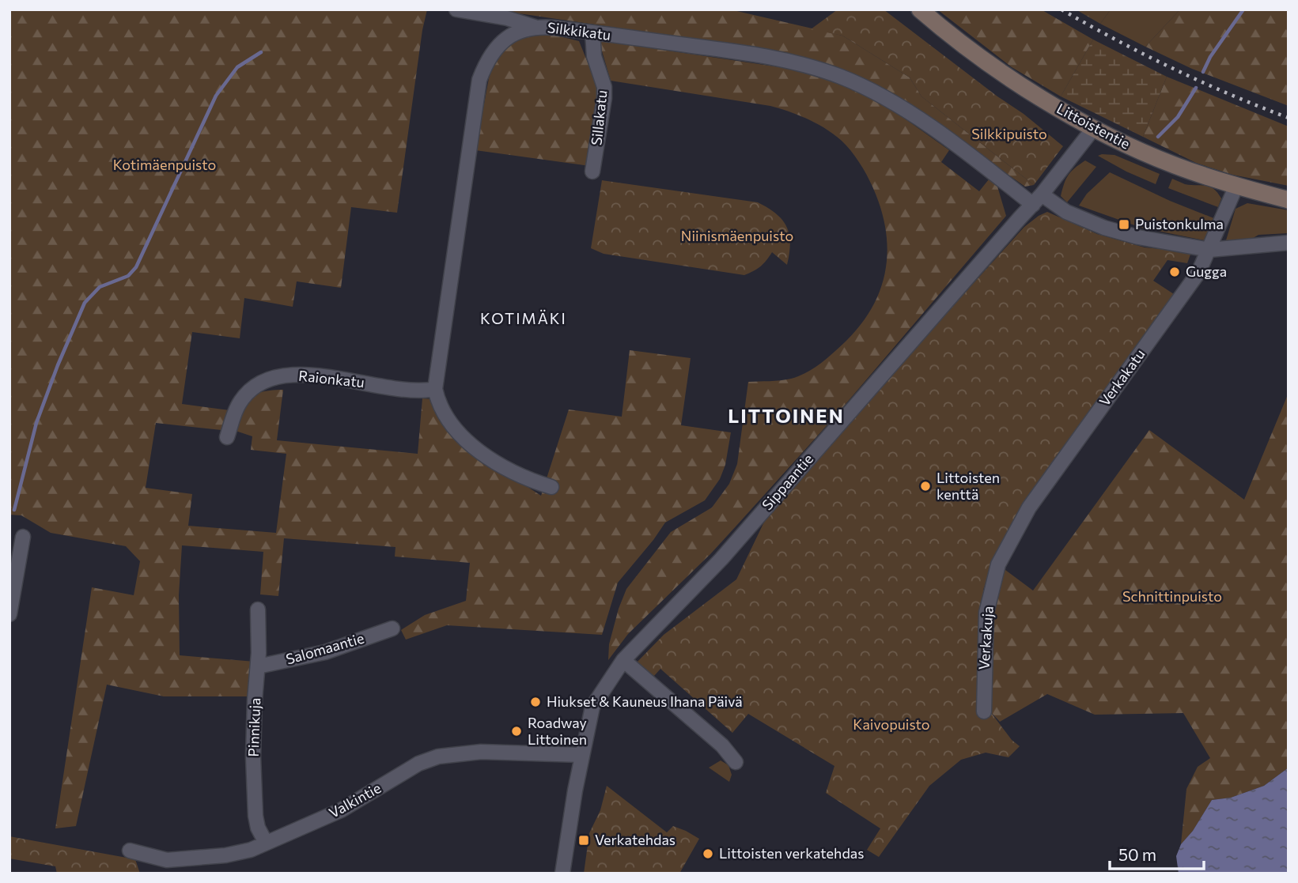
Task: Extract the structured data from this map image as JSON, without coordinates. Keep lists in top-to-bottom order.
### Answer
{
  "streets": {
    "street": [
      "Silkkikatu",
      "Sillakatu",
      "Littoistentie",
      "Verkakatu",
      "Raionkatu",
      "Sippaantie",
      "Verkakuja",
      "Salomaantie",
      "Pinnikuja",
      "Valkintie"
    ]
  },
  "crossings": [
    ["Silkkikatu", "Sillakatu"],
    ["Silkkikatu", "Verkakatu"],
    ["Silkkikatu", "Raionkatu"],
    ["Silkkikatu", "Sippaantie"],
    ["Littoistentie", "Verkakatu"],
    ["Littoistentie", "Sippaantie"],
    ["Verkakatu", "Verkakuja"],
    ["Sippaantie", "Valkintie"],
    ["Salomaantie", "Pinnikuja"],
    ["Pinnikuja", "Valkintie"]
  ],
  "districts": ["KOTIMÄKI", "LITTOINEN"],
  "parks": [
    "Silkkipuisto",
    "Kotimäenpuisto",
    "Niinismäenpuisto",
    "Schnittinpuisto",
    "Kaivopuisto"
  ],
  "places": {
    "transit": ["Puistonkulma", "Verkatehdas"],
    "other": [
      "Gugga",
      "Littoisten kenttä",
      "Hiukset & Kauneus Ihana Päivä",
      "Roadway Littoinen",
      "Littoisten verkatehdas"
    ]
  },
  "scale_bar": "50 m"
}
